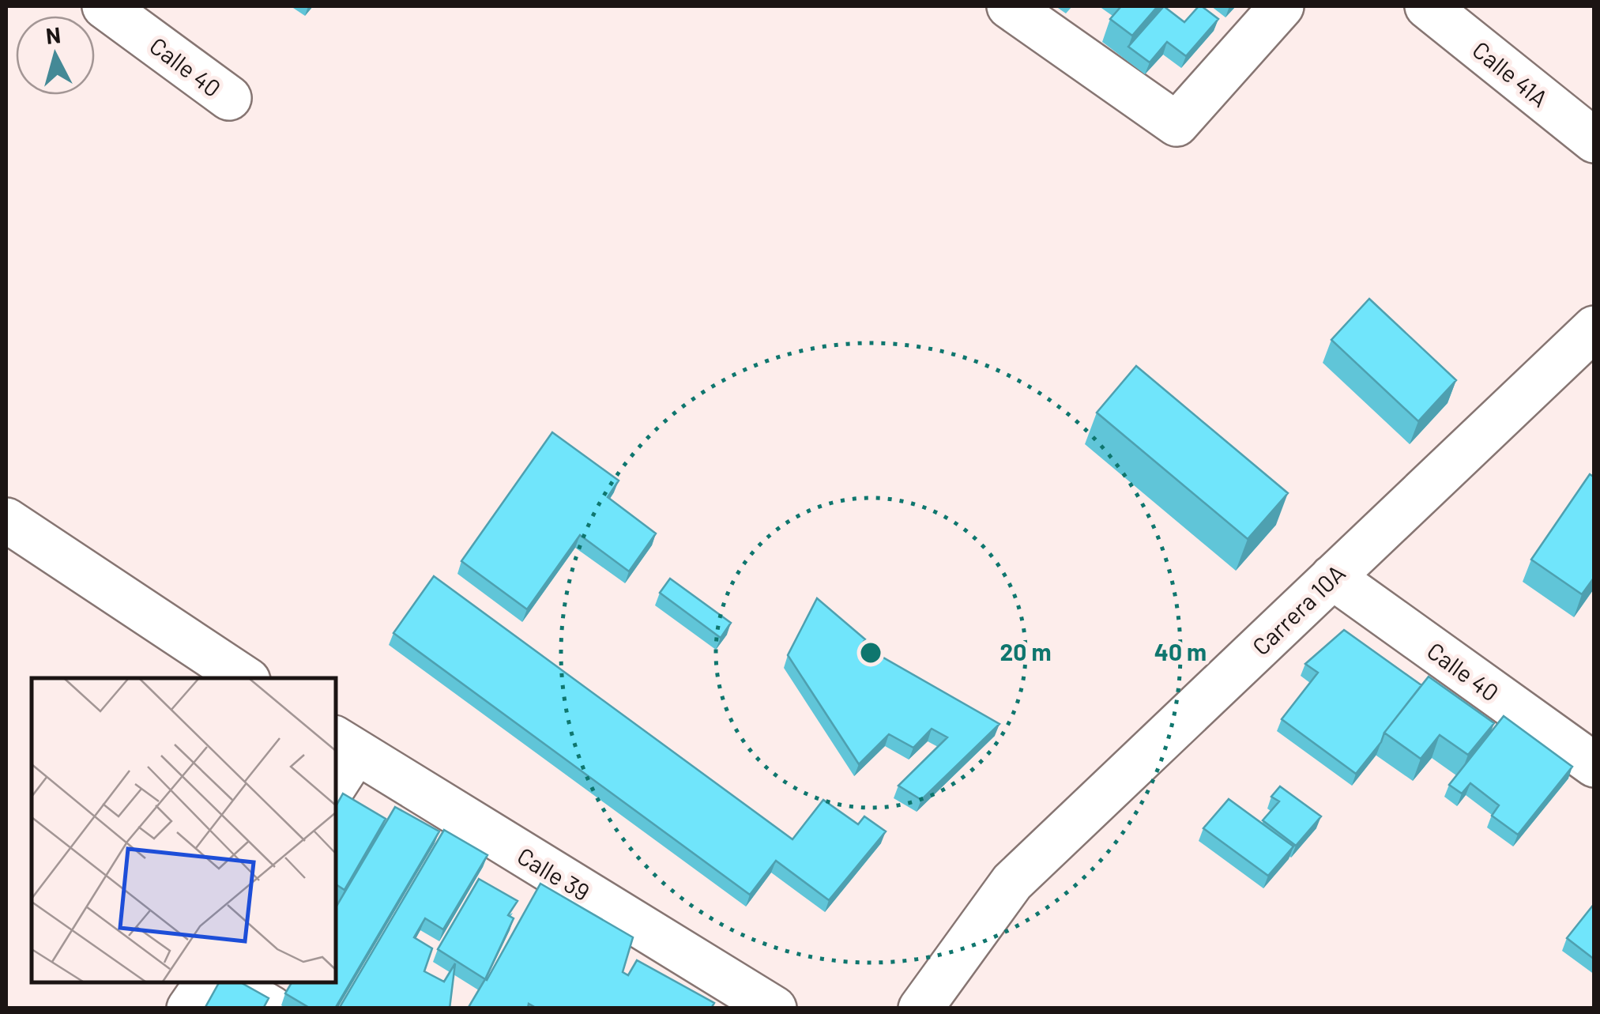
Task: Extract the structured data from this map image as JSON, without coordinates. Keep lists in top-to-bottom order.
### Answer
{
  "streets": {
    "street": [
      "Calle 40",
      "Calle 41A",
      "Carrera 10A",
      "Calle 39"
    ]
  },
  "crossings": [
    ["Calle 40", "Carrera 10A"]
  ],
  "north": "top",
  "rings": ["20 m", "40 m"]
}
